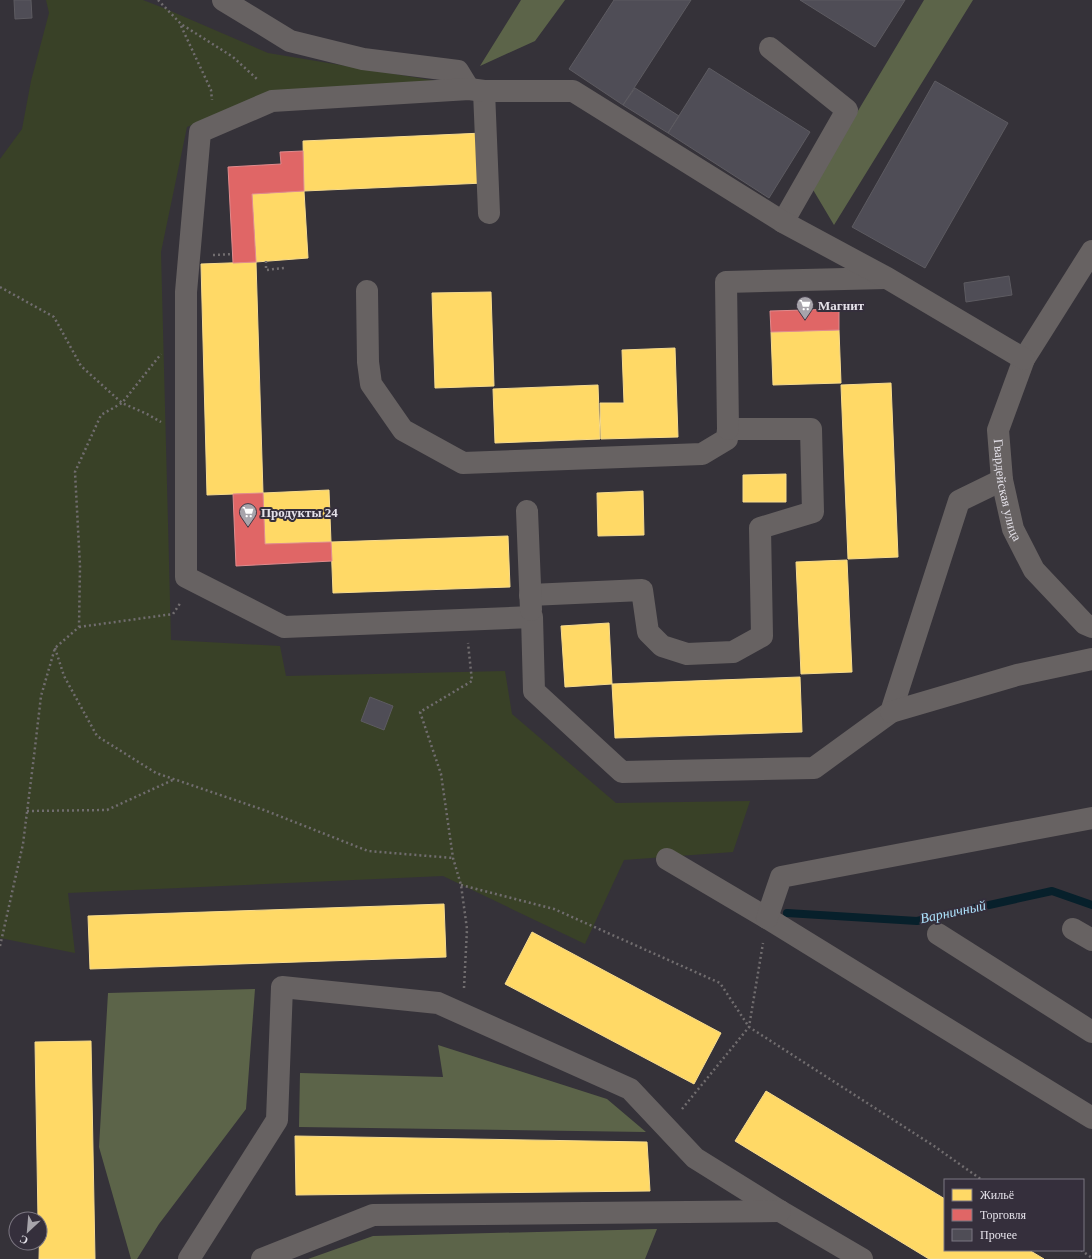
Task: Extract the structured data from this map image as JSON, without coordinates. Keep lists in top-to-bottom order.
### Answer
{
  "streets": {
    "street": ["Гвардейская улица"]
  },
  "water": ["Варничный"],
  "places": {
    "supermarket": ["Магнит", "Продукты 24"]
  },
  "legend": ["Жильё", "Торговля", "Прочее"],
  "north": "bottom left"
}
